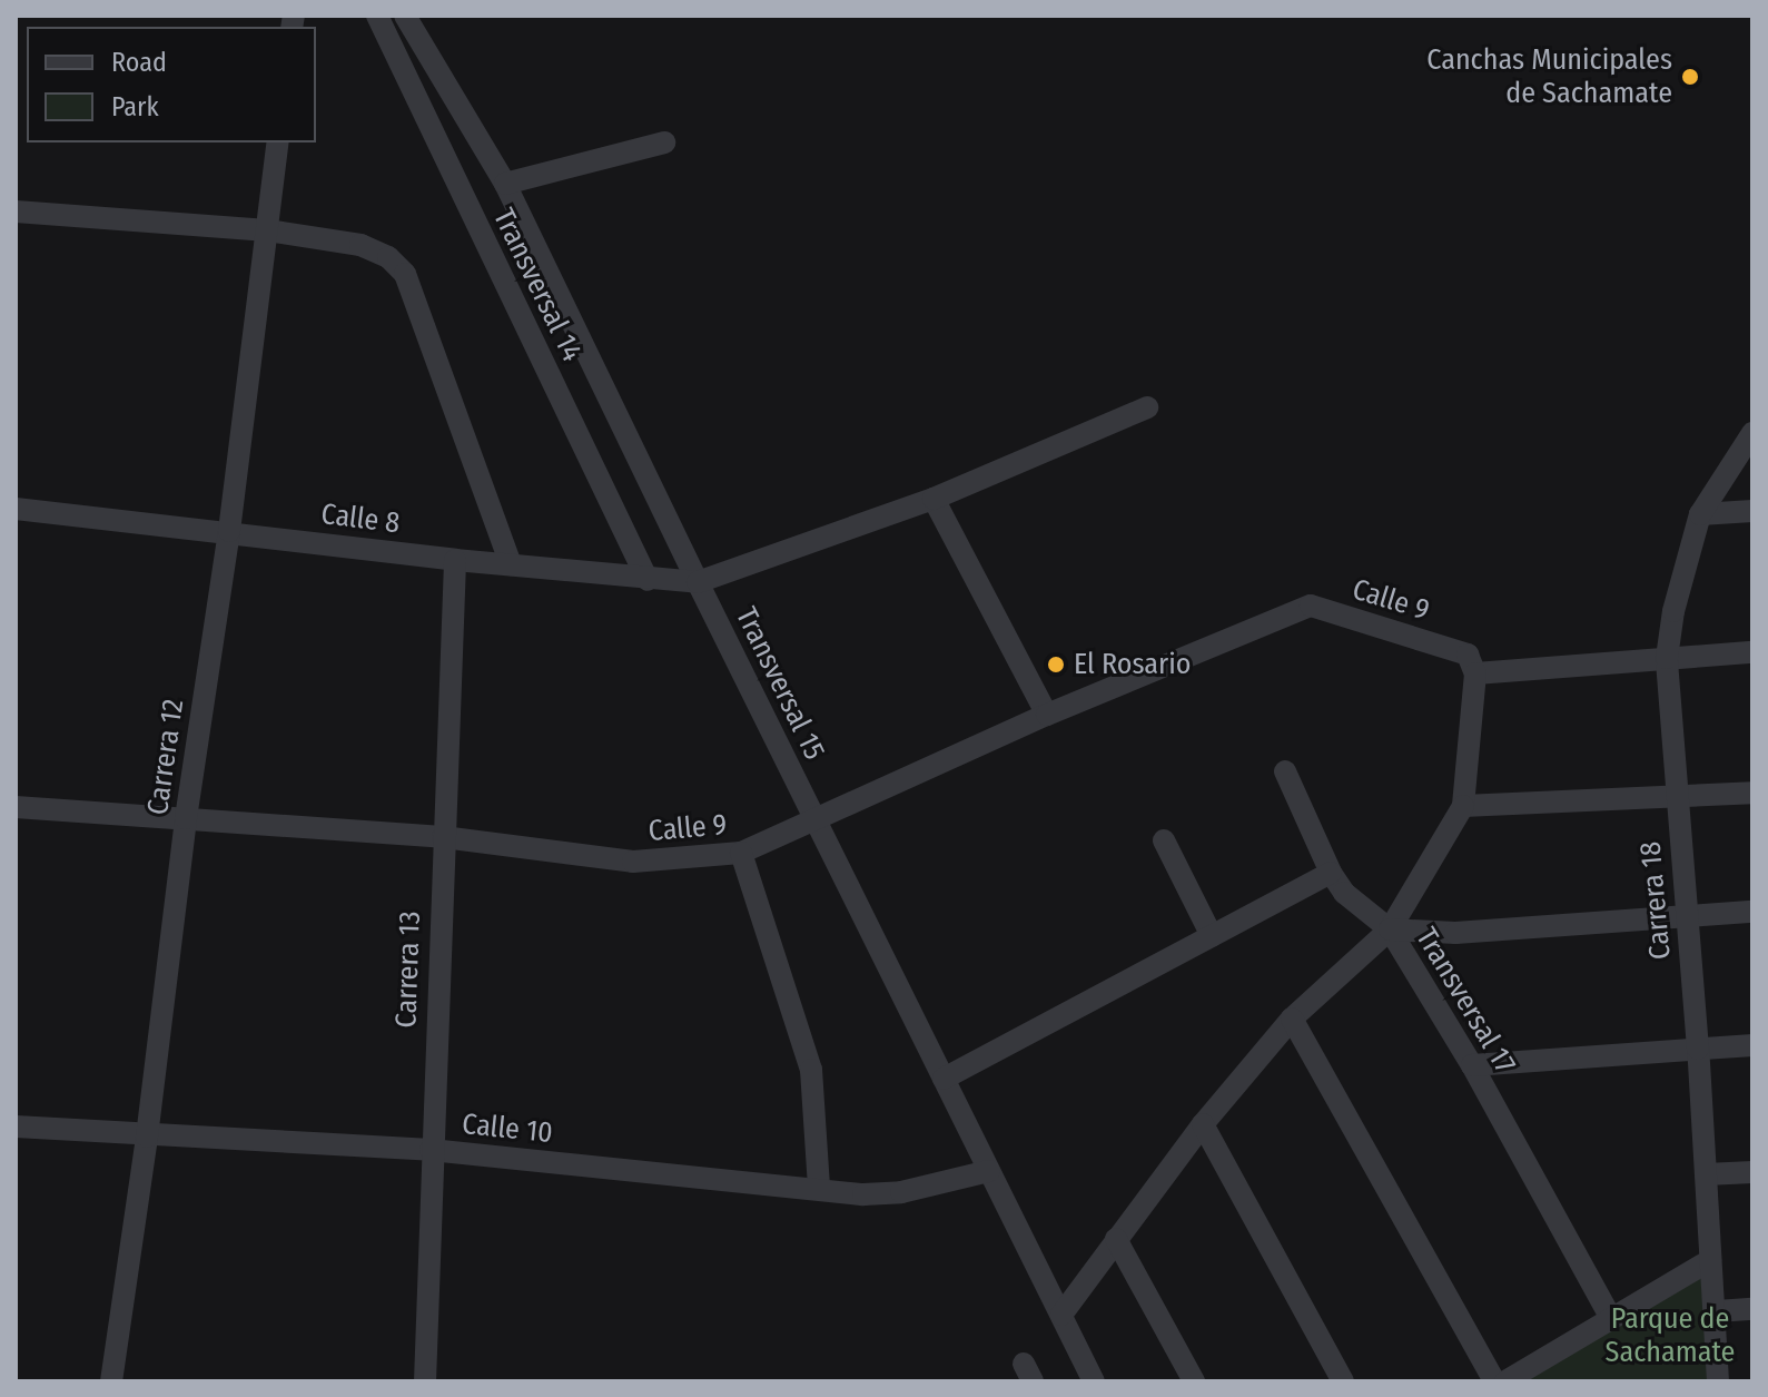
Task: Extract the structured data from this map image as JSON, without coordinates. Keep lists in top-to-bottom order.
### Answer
{
  "streets": {
    "street": [
      "Transversal 14",
      "Calle 8",
      "Calle 9",
      "Transversal 15",
      "Carrera 12",
      "Carrera 18",
      "Carrera 13",
      "Transversal 17",
      "Calle 10"
    ]
  },
  "crossings": [
    ["Transversal 14", "Calle 8"],
    ["Calle 8", "Transversal 15"],
    ["Calle 8", "Carrera 12"],
    ["Calle 8", "Carrera 13"],
    ["Calle 9", "Transversal 15"],
    ["Calle 9", "Carrera 12"],
    ["Calle 9", "Carrera 18"],
    ["Calle 9", "Carrera 13"],
    ["Calle 9", "Transversal 17"],
    ["Transversal 15", "Calle 10"],
    ["Carrera 12", "Calle 10"],
    ["Carrera 13", "Calle 10"]
  ],
  "parks": ["Parque de Sachamate"],
  "places": ["Canchas Municipales de Sachamate", "El Rosario"],
  "legend": ["Road", "Park"]
}
